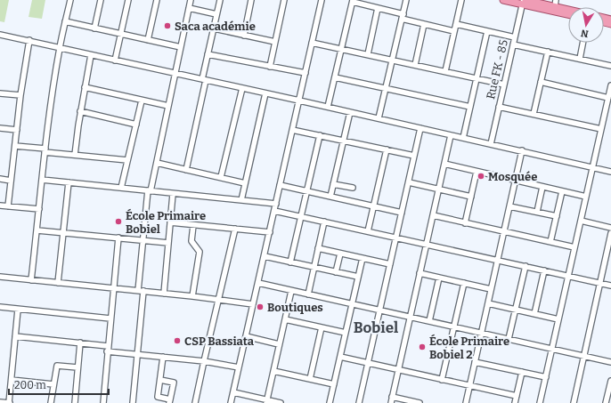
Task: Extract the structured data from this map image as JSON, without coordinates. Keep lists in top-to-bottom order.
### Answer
{
  "streets": {
    "street": ["Rue FK - 85"]
  },
  "districts": ["Bobiel"],
  "places": [
    "Saca académie",
    "Mosquée",
    "École Primaire Bobiel",
    "Boutiques",
    "CSP Bassiata",
    "École Primaire Bobiel 2"
  ],
  "scale_bar": "200 m",
  "north": "bottom"
}
